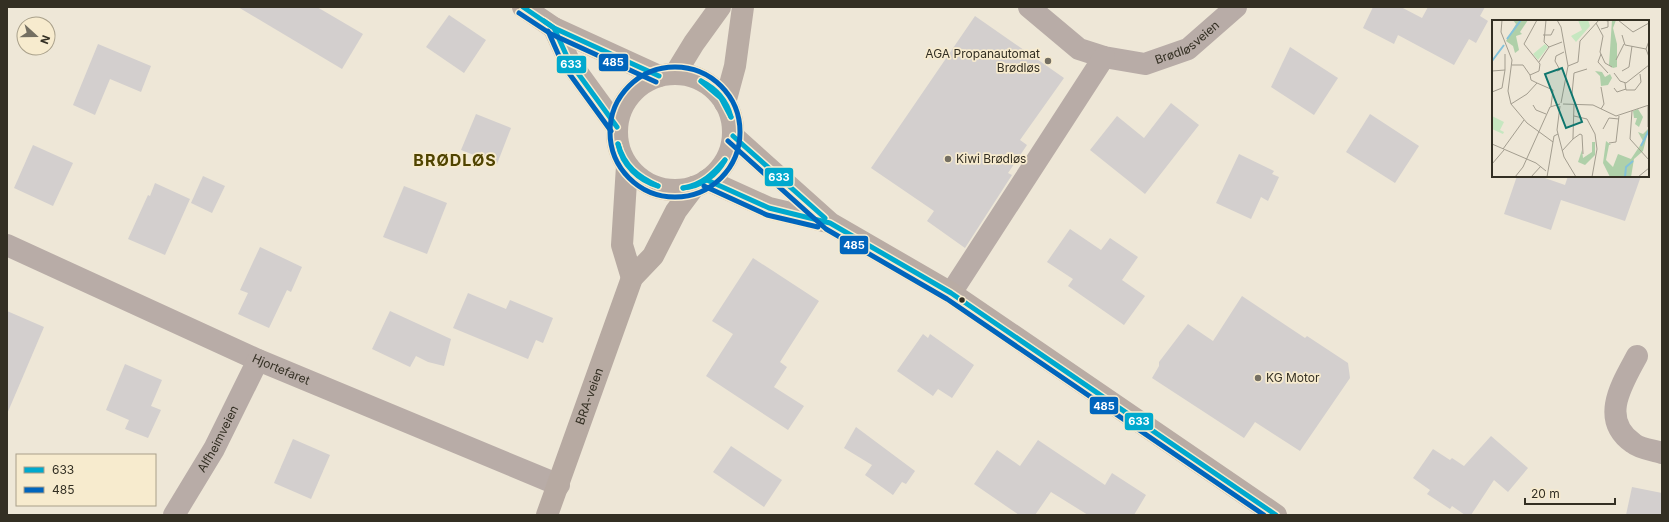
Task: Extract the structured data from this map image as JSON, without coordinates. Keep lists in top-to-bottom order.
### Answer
{
  "streets": {
    "main road": ["BRA-veien"],
    "street": ["Brødløsveien", "Hjortefaret", "Alfheimveien"]
  },
  "crossings": [
    ["Hjortefaret", "BRA-veien"],
    ["Hjortefaret", "Alfheimveien"]
  ],
  "districts": ["BRØDLØS"],
  "places": ["AGA Propanautomat Brødløs", "Kiwi Brødløs", "KG Motor"],
  "lines": ["transit line 633", "transit line 485"],
  "legend": ["633", "485"],
  "scale_bar": "20 m",
  "north": "right"
}
